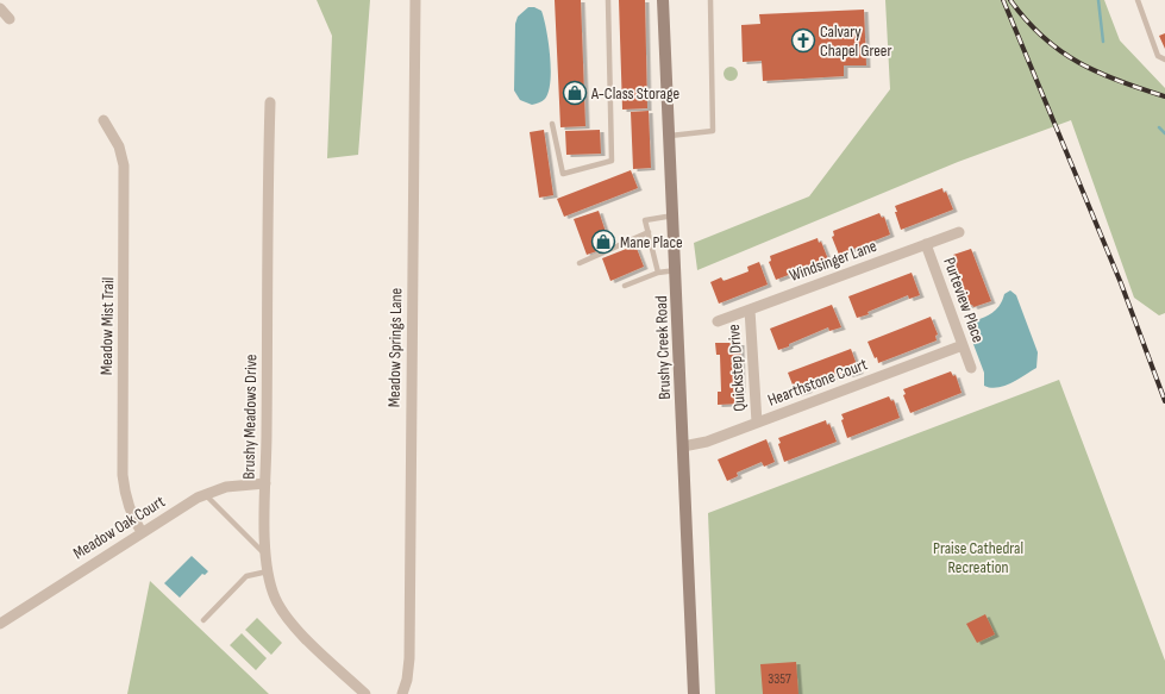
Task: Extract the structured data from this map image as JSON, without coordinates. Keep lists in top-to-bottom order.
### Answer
{
  "streets": {
    "main road": ["Brushy Creek Road"],
    "street": [
      "Windsinger Lane",
      "Purteview Place",
      "Meadow Mist Trail",
      "Meadow Springs Lane",
      "Quickstep Drive",
      "Hearthstone Court",
      "Brushy Meadows Drive",
      "Meadow Oak Court"
    ]
  },
  "crossings": [
    ["Windsinger Lane", "Purteview Place"],
    ["Windsinger Lane", "Quickstep Drive"],
    ["Purteview Place", "Hearthstone Court"],
    ["Meadow Mist Trail", "Meadow Oak Court"],
    ["Brushy Creek Road", "Hearthstone Court"],
    ["Quickstep Drive", "Hearthstone Court"],
    ["Brushy Meadows Drive", "Meadow Oak Court"]
  ],
  "parks": ["Praise Cathedral Recreation"],
  "places": {
    "church": ["Calvary Chapel Greer"],
    "shop": ["A-Class Storage", "Mane Place"]
  },
  "house_numbers": ["3357"]
}
